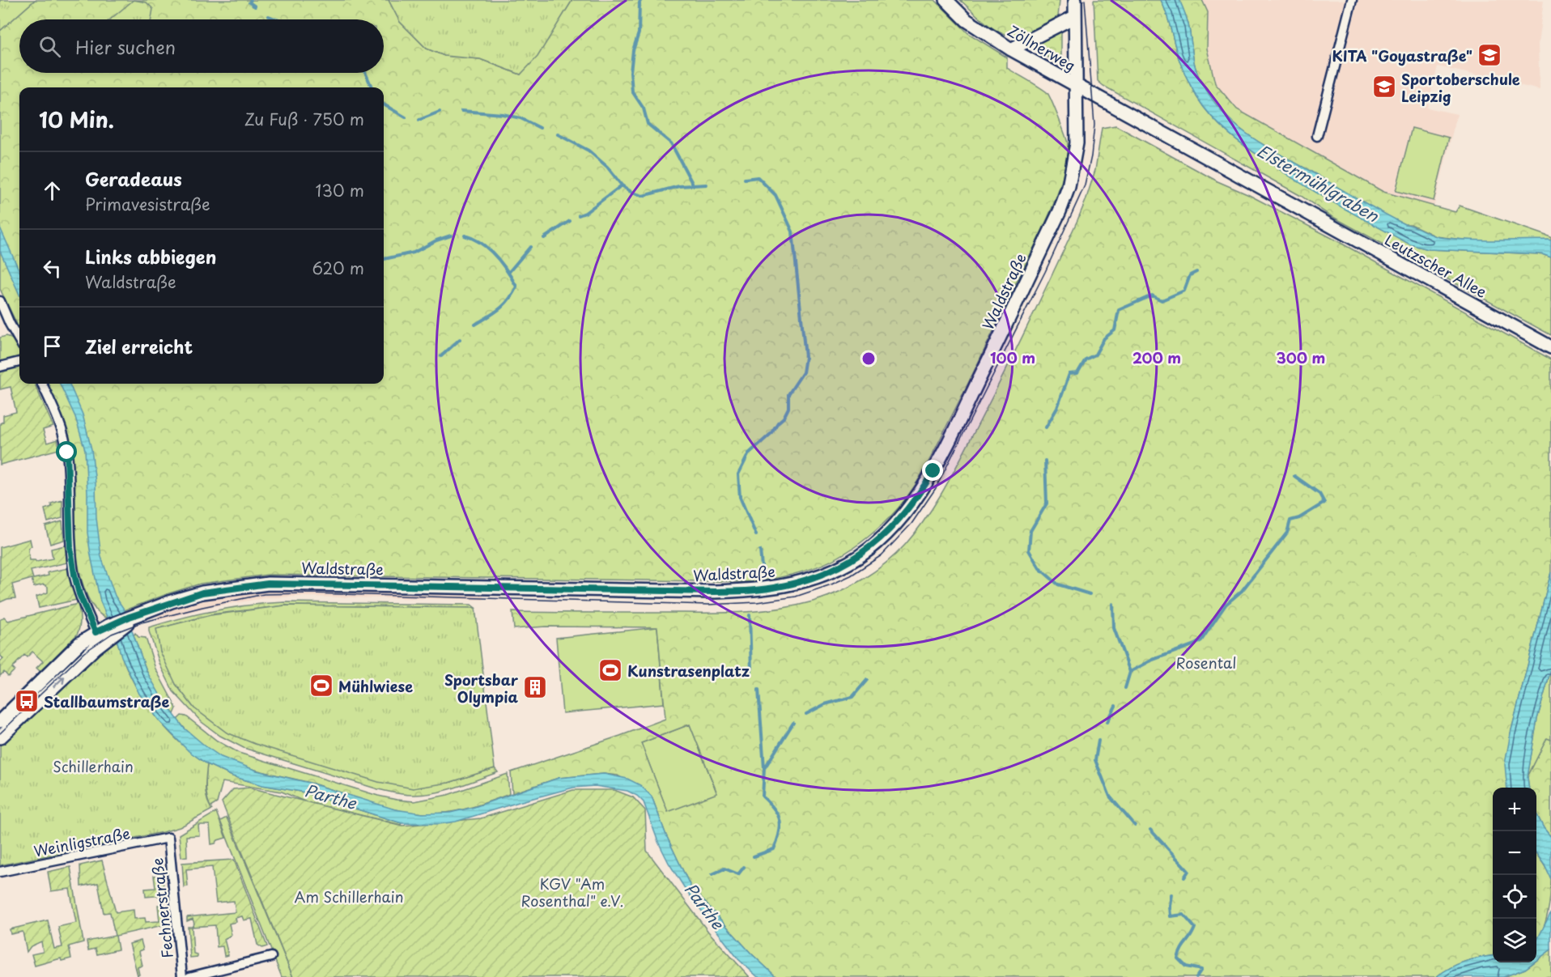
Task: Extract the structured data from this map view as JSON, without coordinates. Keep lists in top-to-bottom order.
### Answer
{
  "streets": {
    "main road": ["Zöllnerweg", "Leutzscher Allee", "Waldstraße"],
    "street": ["Weinligstraße", "Fechnerstraße"]
  },
  "crossings": [
    ["Zöllnerweg", "Leutzscher Allee"],
    ["Zöllnerweg", "Waldstraße"],
    ["Leutzscher Allee", "Waldstraße"],
    ["Weinligstraße", "Fechnerstraße"]
  ],
  "water": ["Elstermühlgraben", "Parthe"],
  "parks": [
    "Rosental",
    "Schillerhain",
    "KGV \"Am Rosenthal\" e.V.",
    "Am Schillerhain"
  ],
  "places": {
    "school or university": ["KITA \"Goyastraße\"", "Sportoberschule Leipzig"],
    "sports": ["Kunstrasenplatz", "Mühlwiese"],
    "building": ["Sportsbar Olympia"],
    "bus stop": ["Stallbaumstraße"]
  },
  "page": {
    "search": "Hier suchen",
    "heading": ["10 Min.", "Zu Fuß · 750 m"],
    "list": [
      ["Geradeaus", "Primavesistraße", "130 m"],
      ["Links abbiegen", "Waldstraße", "620 m"],
      "Ziel erreicht"
    ],
    "map_buttons": ["+", "−"]
  },
  "rings": ["100 m", "200 m", "300 m"]
}
